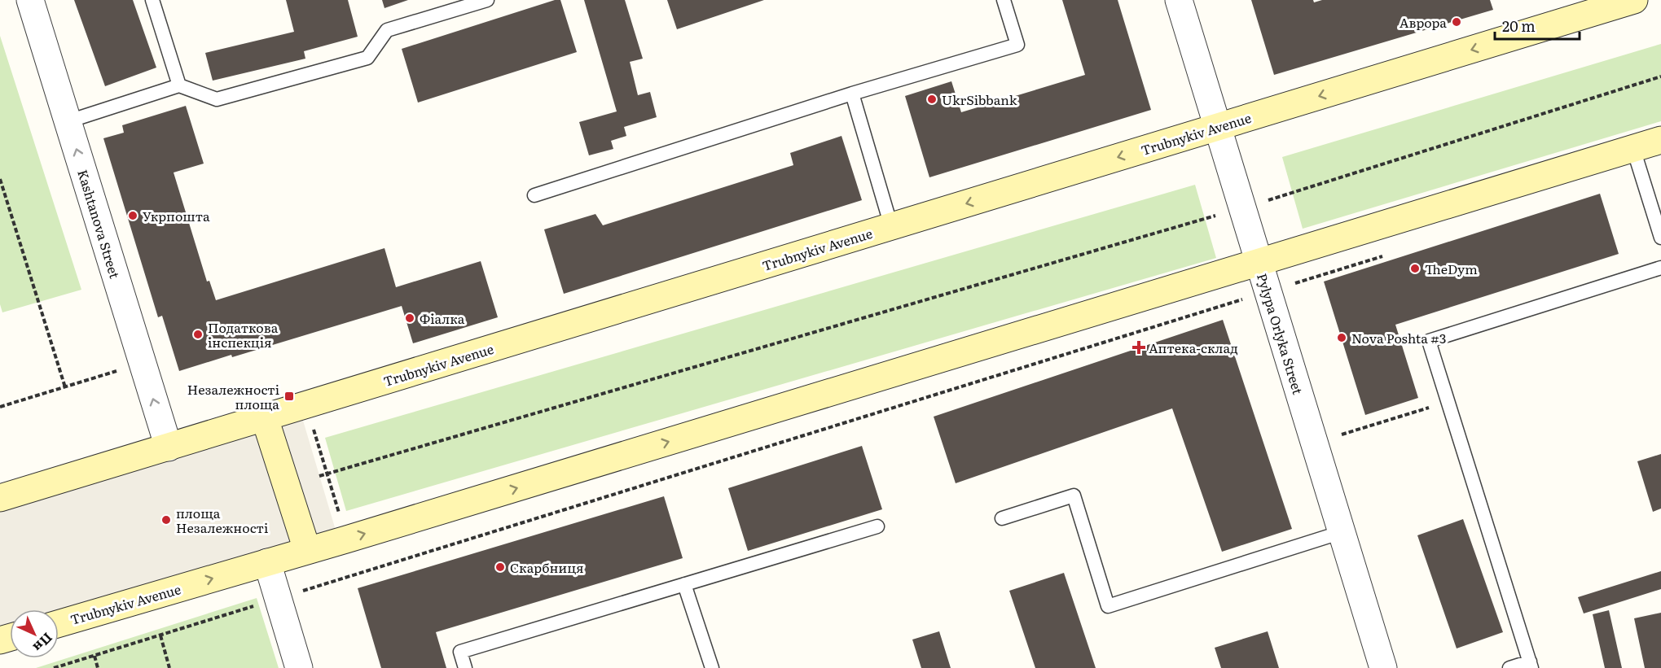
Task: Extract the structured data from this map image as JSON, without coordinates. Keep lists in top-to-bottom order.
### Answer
{
  "streets": {
    "main road": ["Trubnykiv Avenue"],
    "street": ["Kashtanova Street", "Pylypa Orlyka Street"]
  },
  "crossings": [
    ["Trubnykiv Avenue", "Kashtanova Street"],
    ["Trubnykiv Avenue", "Pylypa Orlyka Street"]
  ],
  "one_way": ["Kashtanova Street"],
  "places": {
    "other": [
      "Аврора",
      "UkrSibbank",
      "Укрпошта",
      "TheDym",
      "Фіалка",
      "Податкова інспекція",
      "Nova Poshta #3",
      "площа Незалежності",
      "Скарбниця"
    ],
    "health": ["Аптека-склад"],
    "transit": ["Незалежності площа"]
  },
  "scale_bar": "20 m",
  "north": "bottom right"
}
